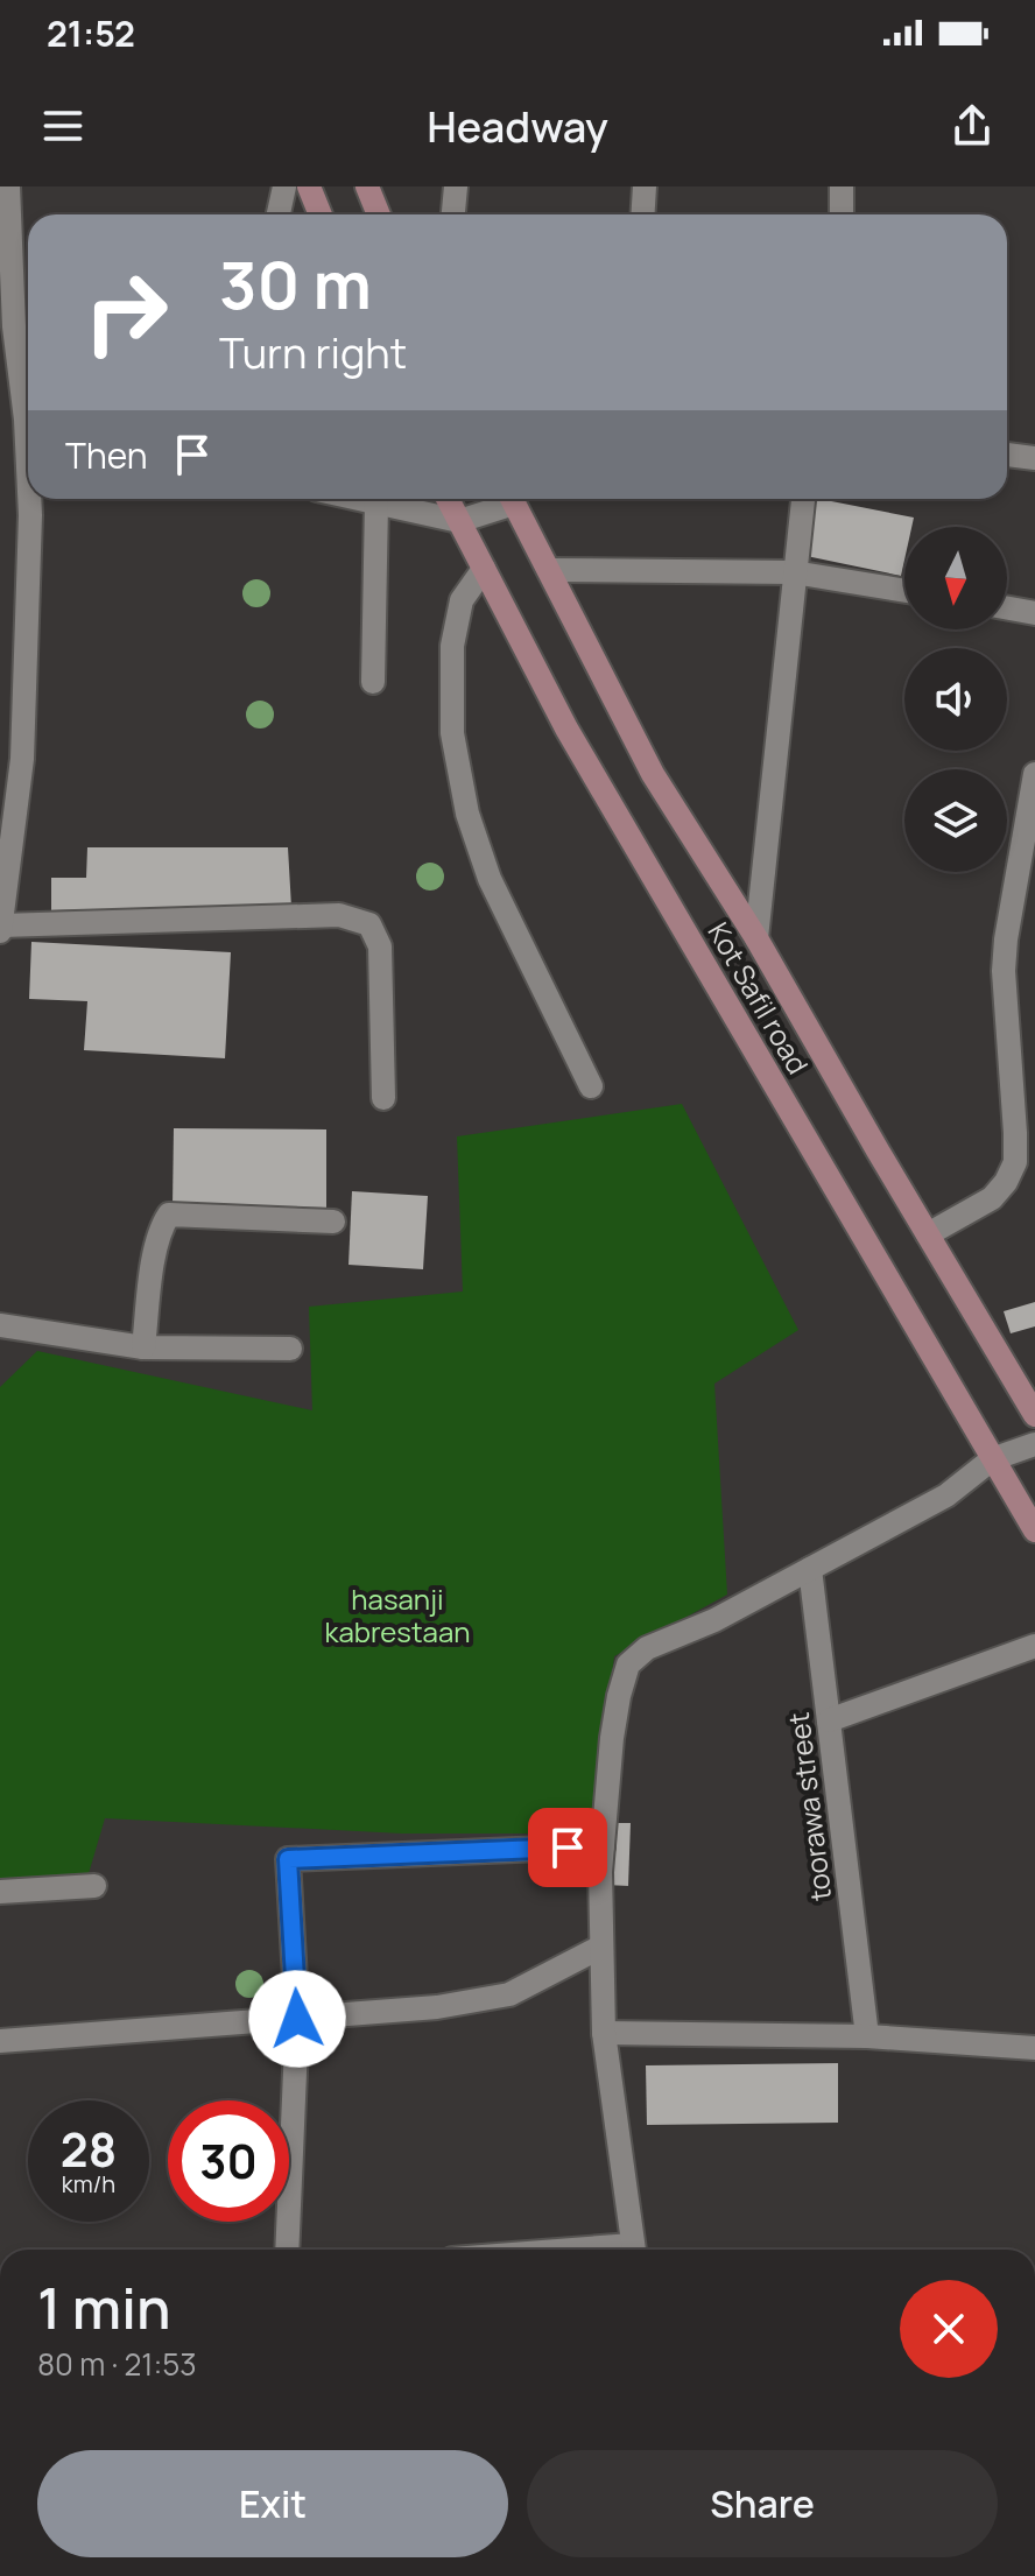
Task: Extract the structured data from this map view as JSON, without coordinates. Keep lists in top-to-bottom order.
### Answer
{
  "streets": {
    "main road": ["Kot Safil road"],
    "street": ["toorawa street"]
  },
  "parks": ["hasanji kabrestaan"],
  "north": "bottom",
  "page": {
    "status": "21:52",
    "header": "Headway",
    "turn": ["30 m", "Turn right"],
    "then": "Then",
    "speed": "28 km/h",
    "limit": "30",
    "heading": ["1 min", "80 m · 21:53"],
    "buttons": ["Exit", "Share"]
  }
}
